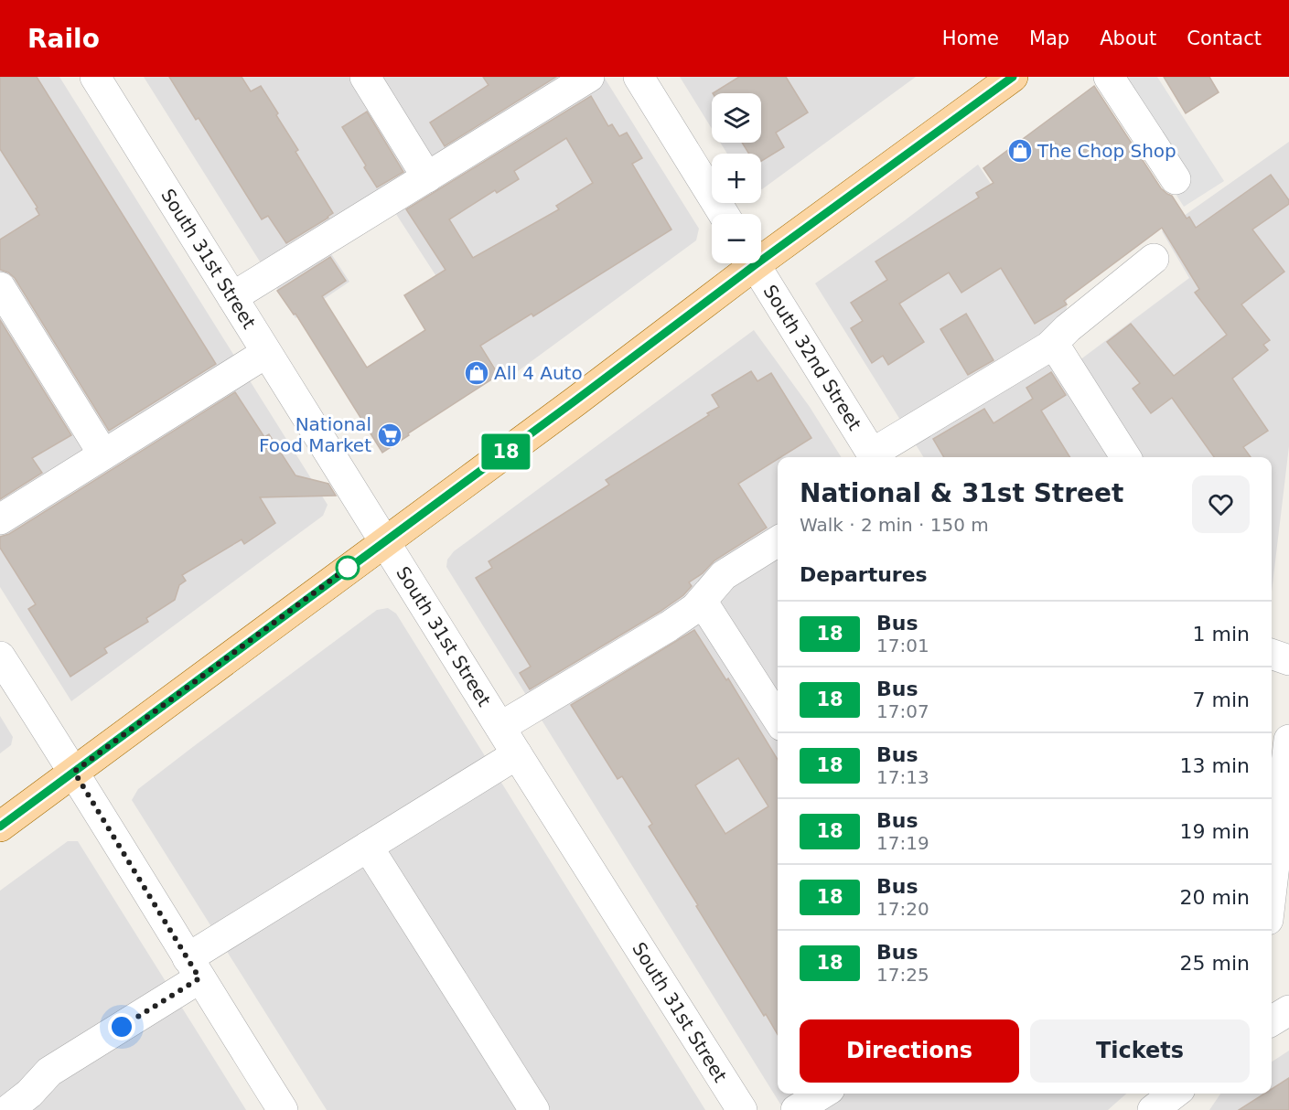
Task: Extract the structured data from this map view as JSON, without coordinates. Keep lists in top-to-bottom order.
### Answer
{
  "streets": {
    "street": ["South 31st Street", "South 32nd Street"]
  },
  "places": {
    "shop": ["The Chop Shop", "All 4 Auto"],
    "supermarket": ["National Food Market"]
  },
  "lines": ["bus line 18"],
  "page": {
    "header": "Railo",
    "nav": [
      "Home",
      "Map",
      "About",
      "Contact"
    ],
    "on_map": "18",
    "map_buttons": ["+", "−"],
    "heading": [
      ["National & 31st Street", "Walk · 2 min · 150 m"],
      "Departures"
    ],
    "list": [
      {
        "mark": "18",
        "name": "Bus",
        "note": "17:01",
        "value": "1 min"
      },
      {
        "mark": "18",
        "name": "Bus",
        "note": "17:07",
        "value": "7 min"
      },
      {
        "mark": "18",
        "name": "Bus",
        "note": "17:13",
        "value": "13 min"
      },
      {
        "mark": "18",
        "name": "Bus",
        "note": "17:19",
        "value": "19 min"
      },
      {
        "mark": "18",
        "name": "Bus",
        "note": "17:20",
        "value": "20 min"
      },
      {
        "mark": "18",
        "name": "Bus",
        "note": "17:25",
        "value": "25 min"
      }
    ],
    "buttons": ["Directions", "Tickets"]
  }
}
